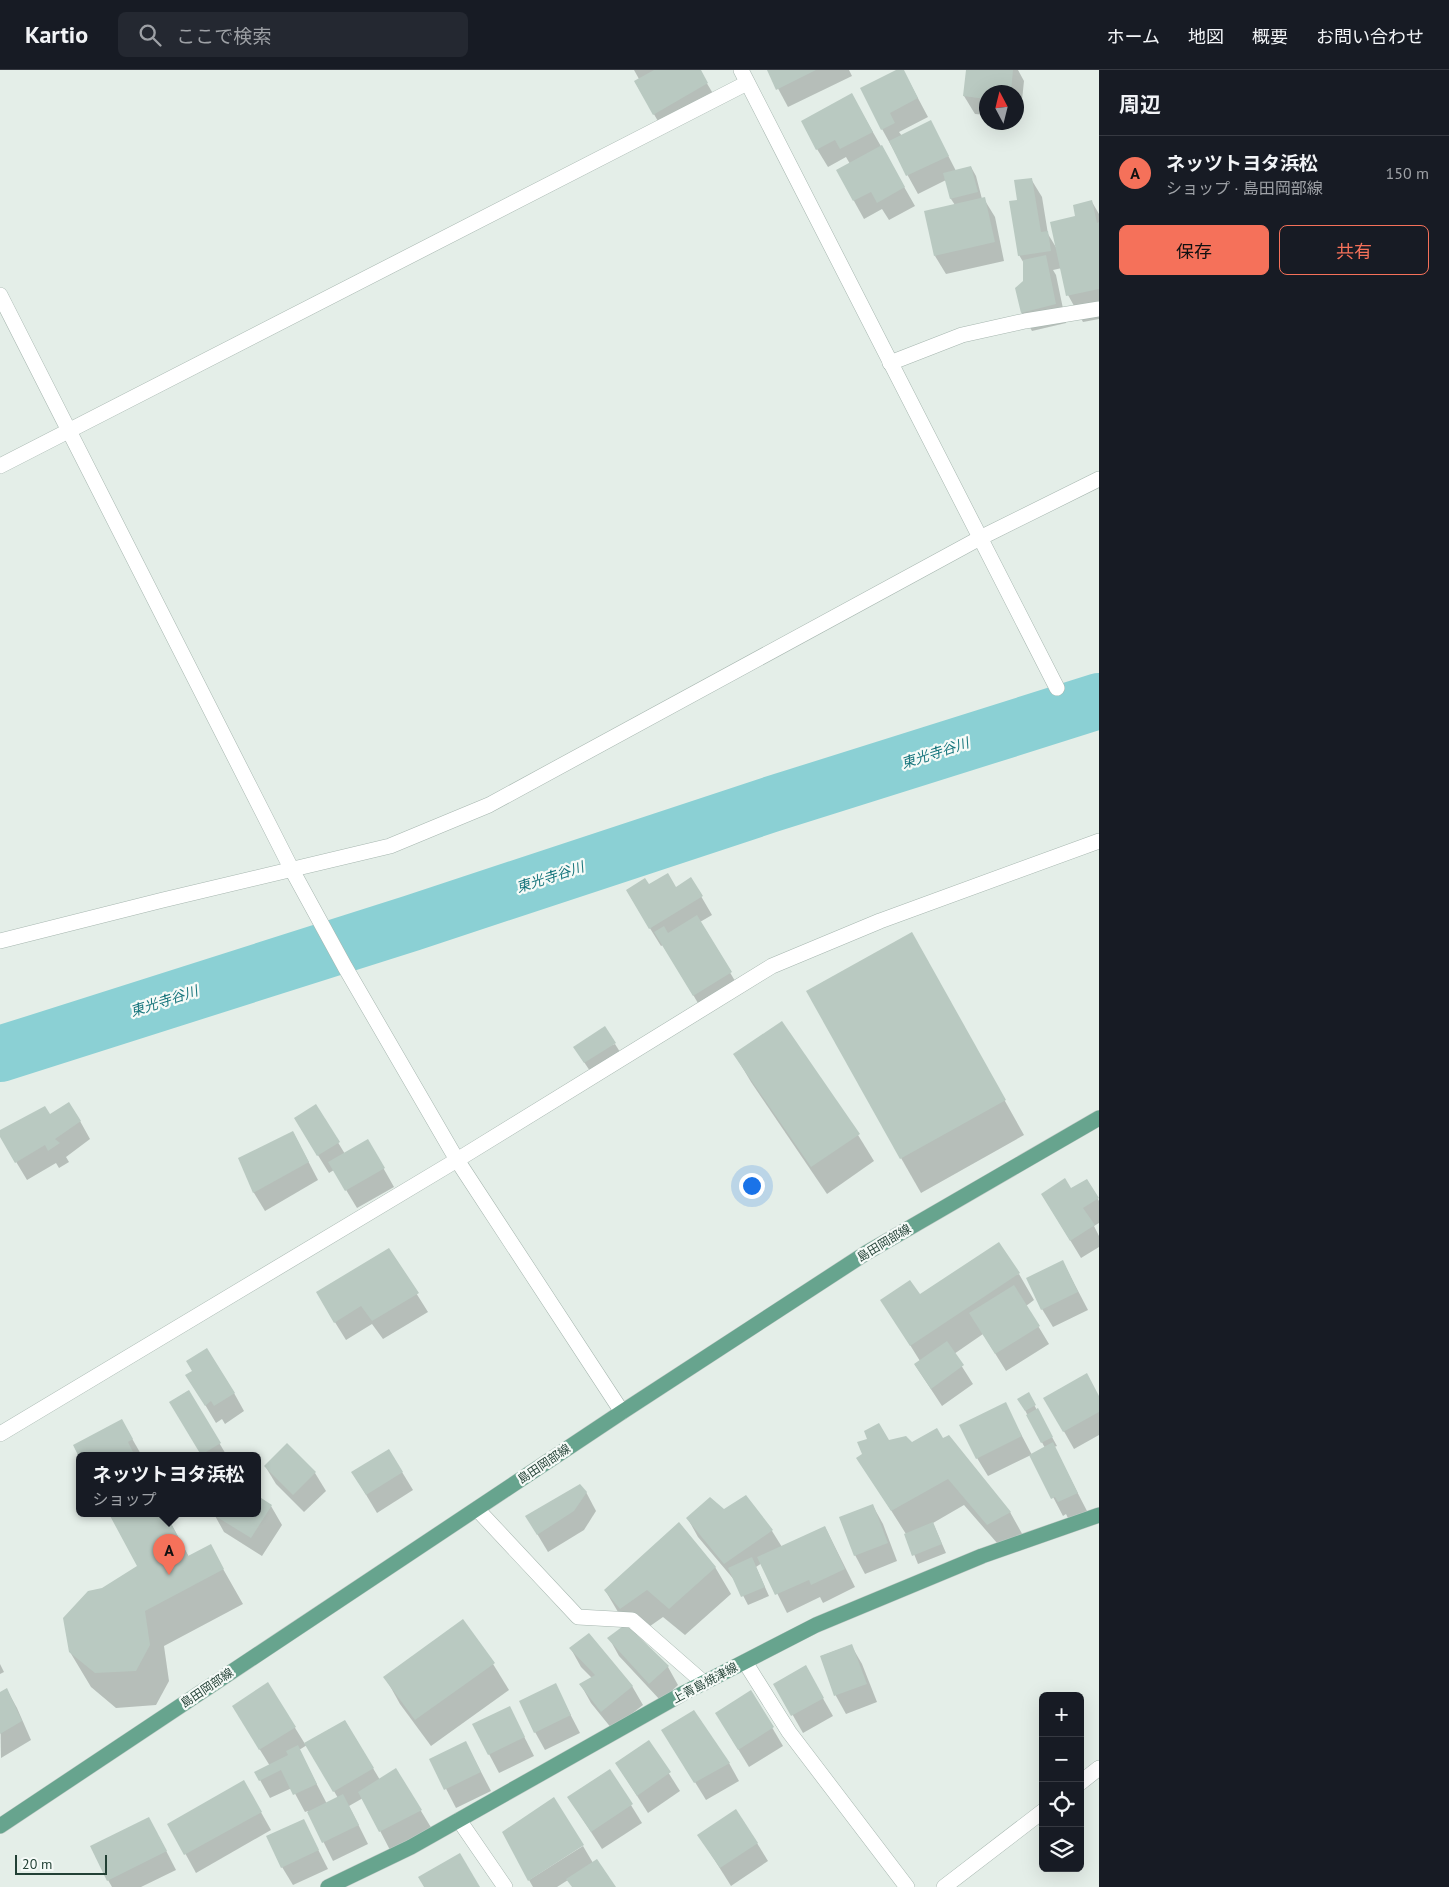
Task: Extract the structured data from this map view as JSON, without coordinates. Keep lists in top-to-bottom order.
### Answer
{
  "streets": {
    "main road": ["島田岡部線", "上青島焼津線"]
  },
  "water": ["東光寺谷川"],
  "scale_bar": "20 m",
  "north": "top",
  "page": {
    "header": "Kartio",
    "search": "ここで検索",
    "nav": [
      "ホーム",
      "地図",
      "概要",
      "お問い合わせ"
    ],
    "heading": "周辺",
    "list": [
      {
        "mark": "A",
        "name": "ネッツトヨタ浜松",
        "note": "ショップ · 島田岡部線",
        "value": "150 m"
      }
    ],
    "buttons": ["保存", "共有"],
    "popup": ["ネッツトヨタ浜松", "ショップ"],
    "pins": "A",
    "map_buttons": ["+", "−"],
    "scale": "20 m"
  }
}
